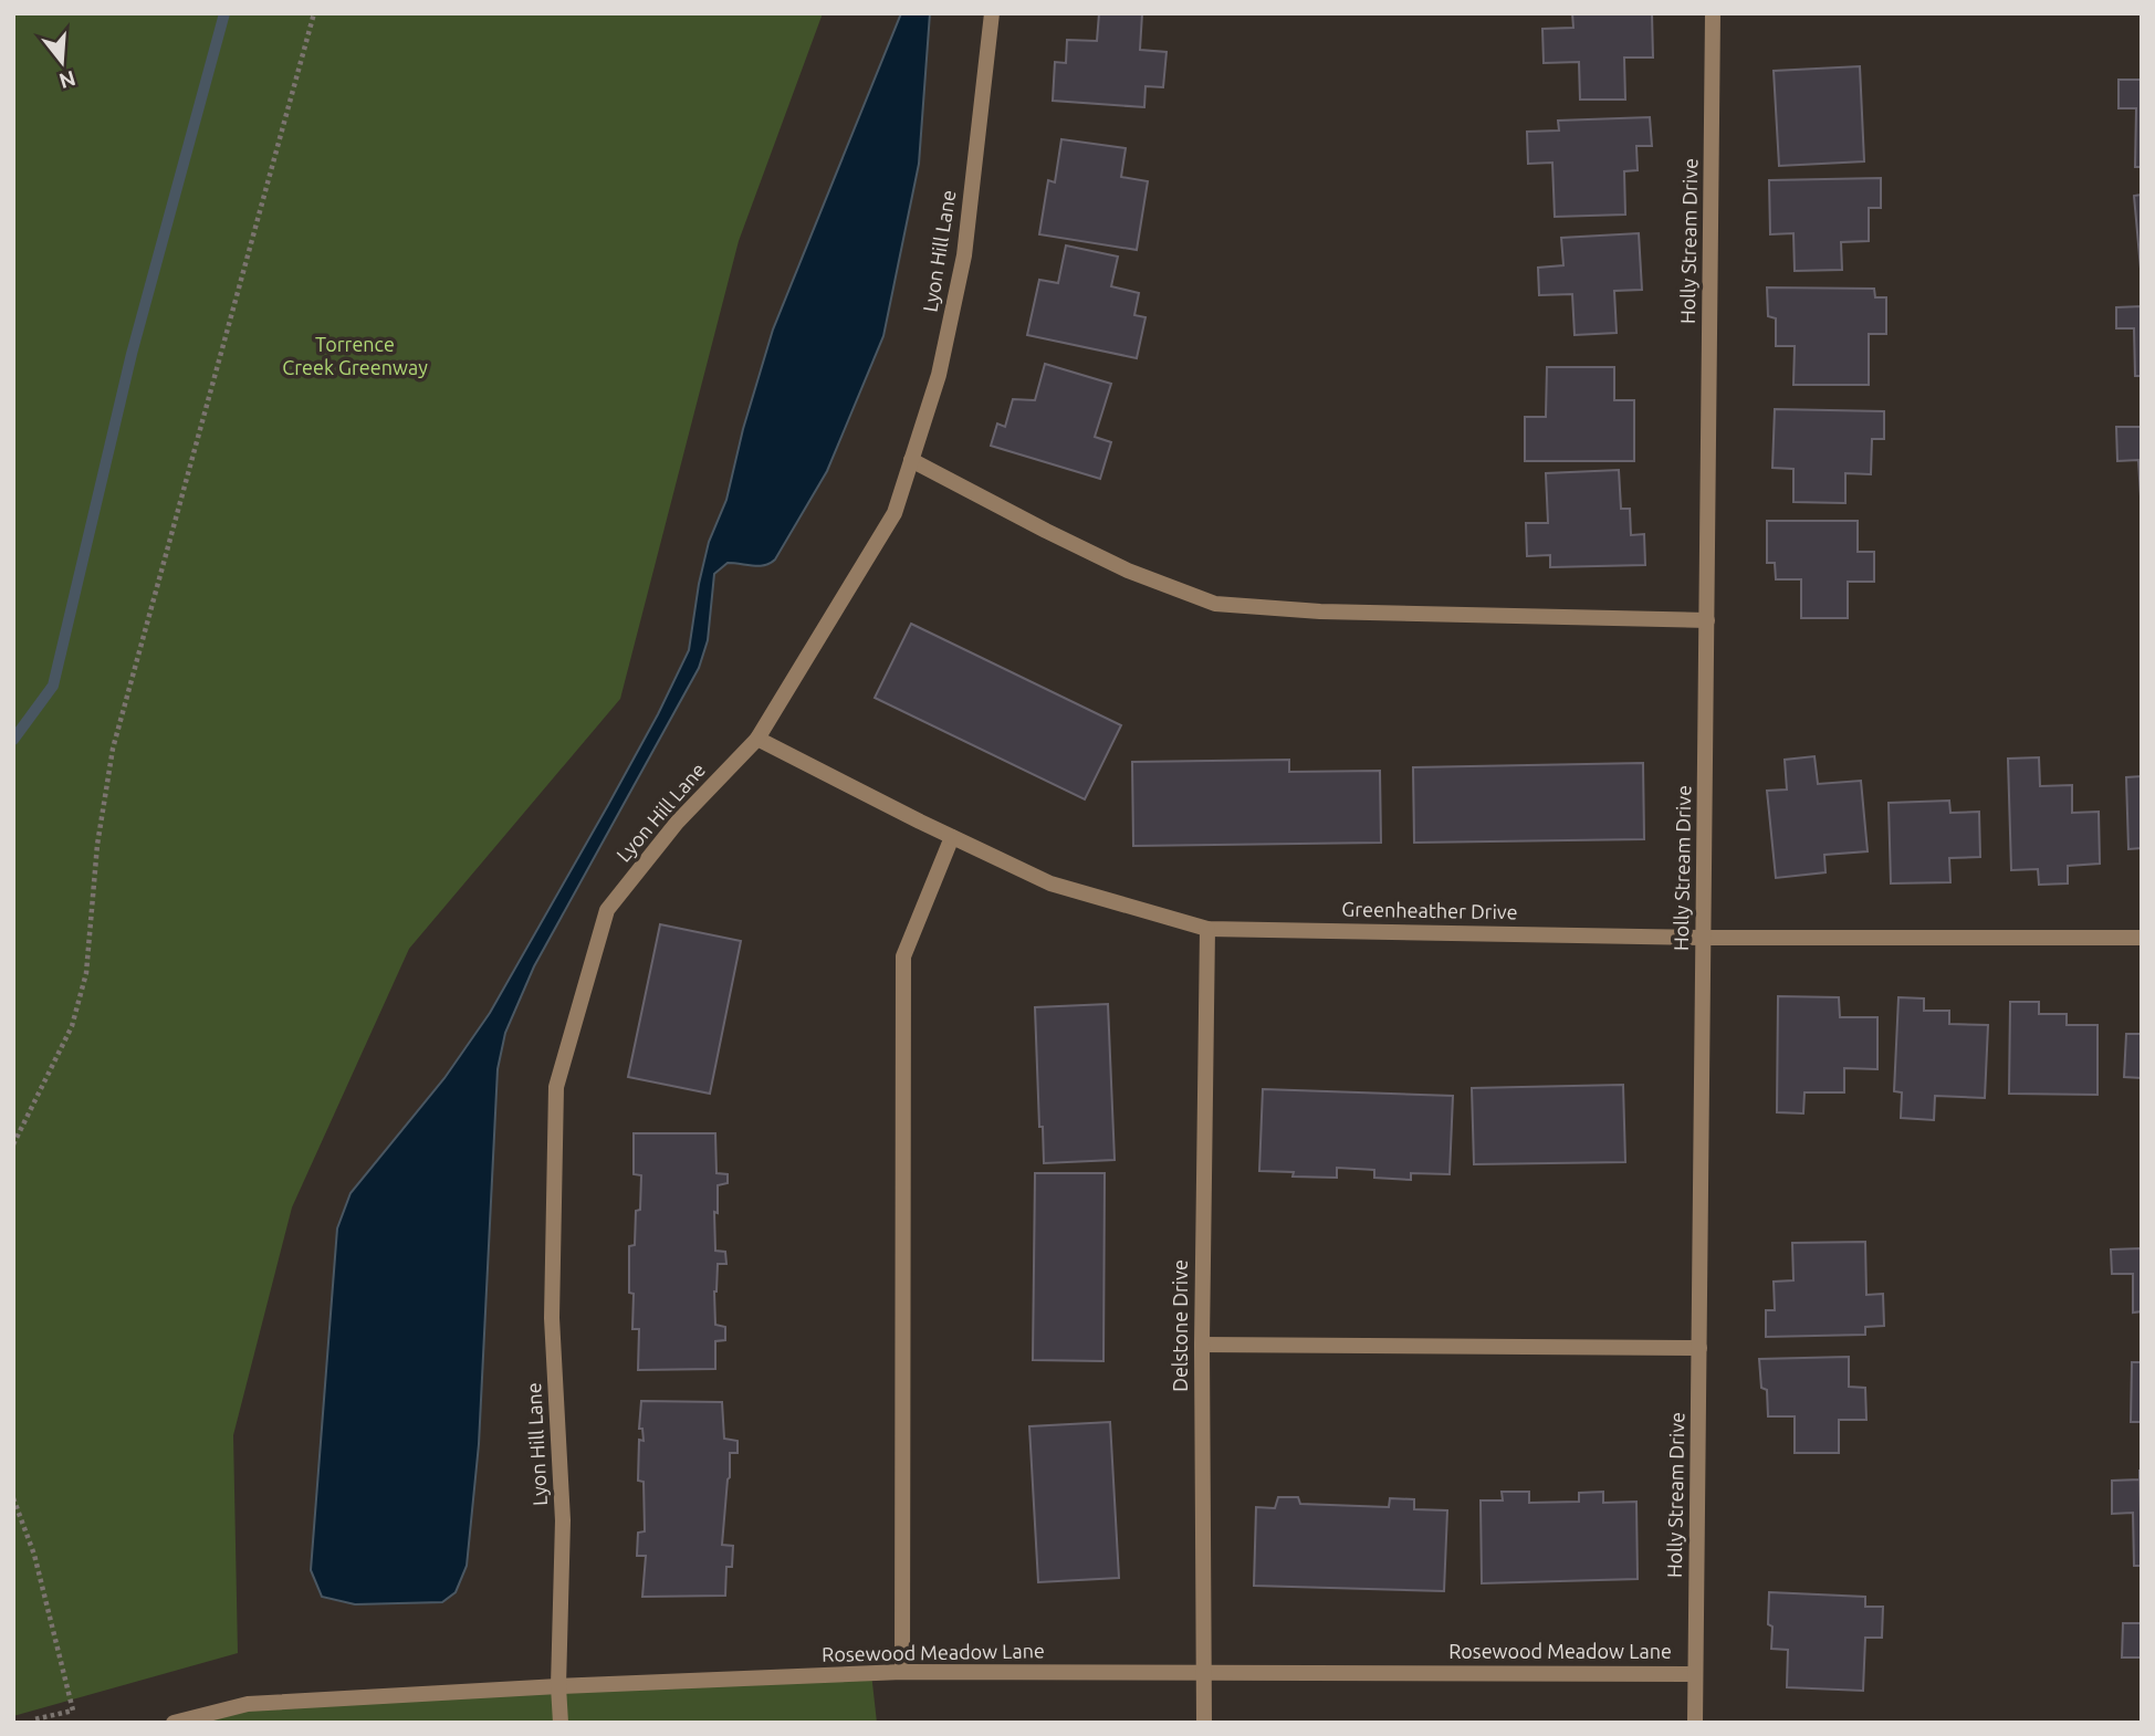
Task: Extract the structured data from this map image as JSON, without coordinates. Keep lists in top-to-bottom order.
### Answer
{
  "streets": {
    "street": [
      "Holly Stream Drive",
      "Lyon Hill Lane",
      "Greenheather Drive",
      "Delstone Drive",
      "Rosewood Meadow Lane"
    ]
  },
  "crossings": [
    ["Holly Stream Drive", "Greenheather Drive"],
    ["Holly Stream Drive", "Rosewood Meadow Lane"],
    ["Lyon Hill Lane", "Greenheather Drive"],
    ["Lyon Hill Lane", "Rosewood Meadow Lane"],
    ["Greenheather Drive", "Delstone Drive"],
    ["Delstone Drive", "Rosewood Meadow Lane"]
  ],
  "parks": ["Torrence Creek Greenway"],
  "north": "bottom"
}
